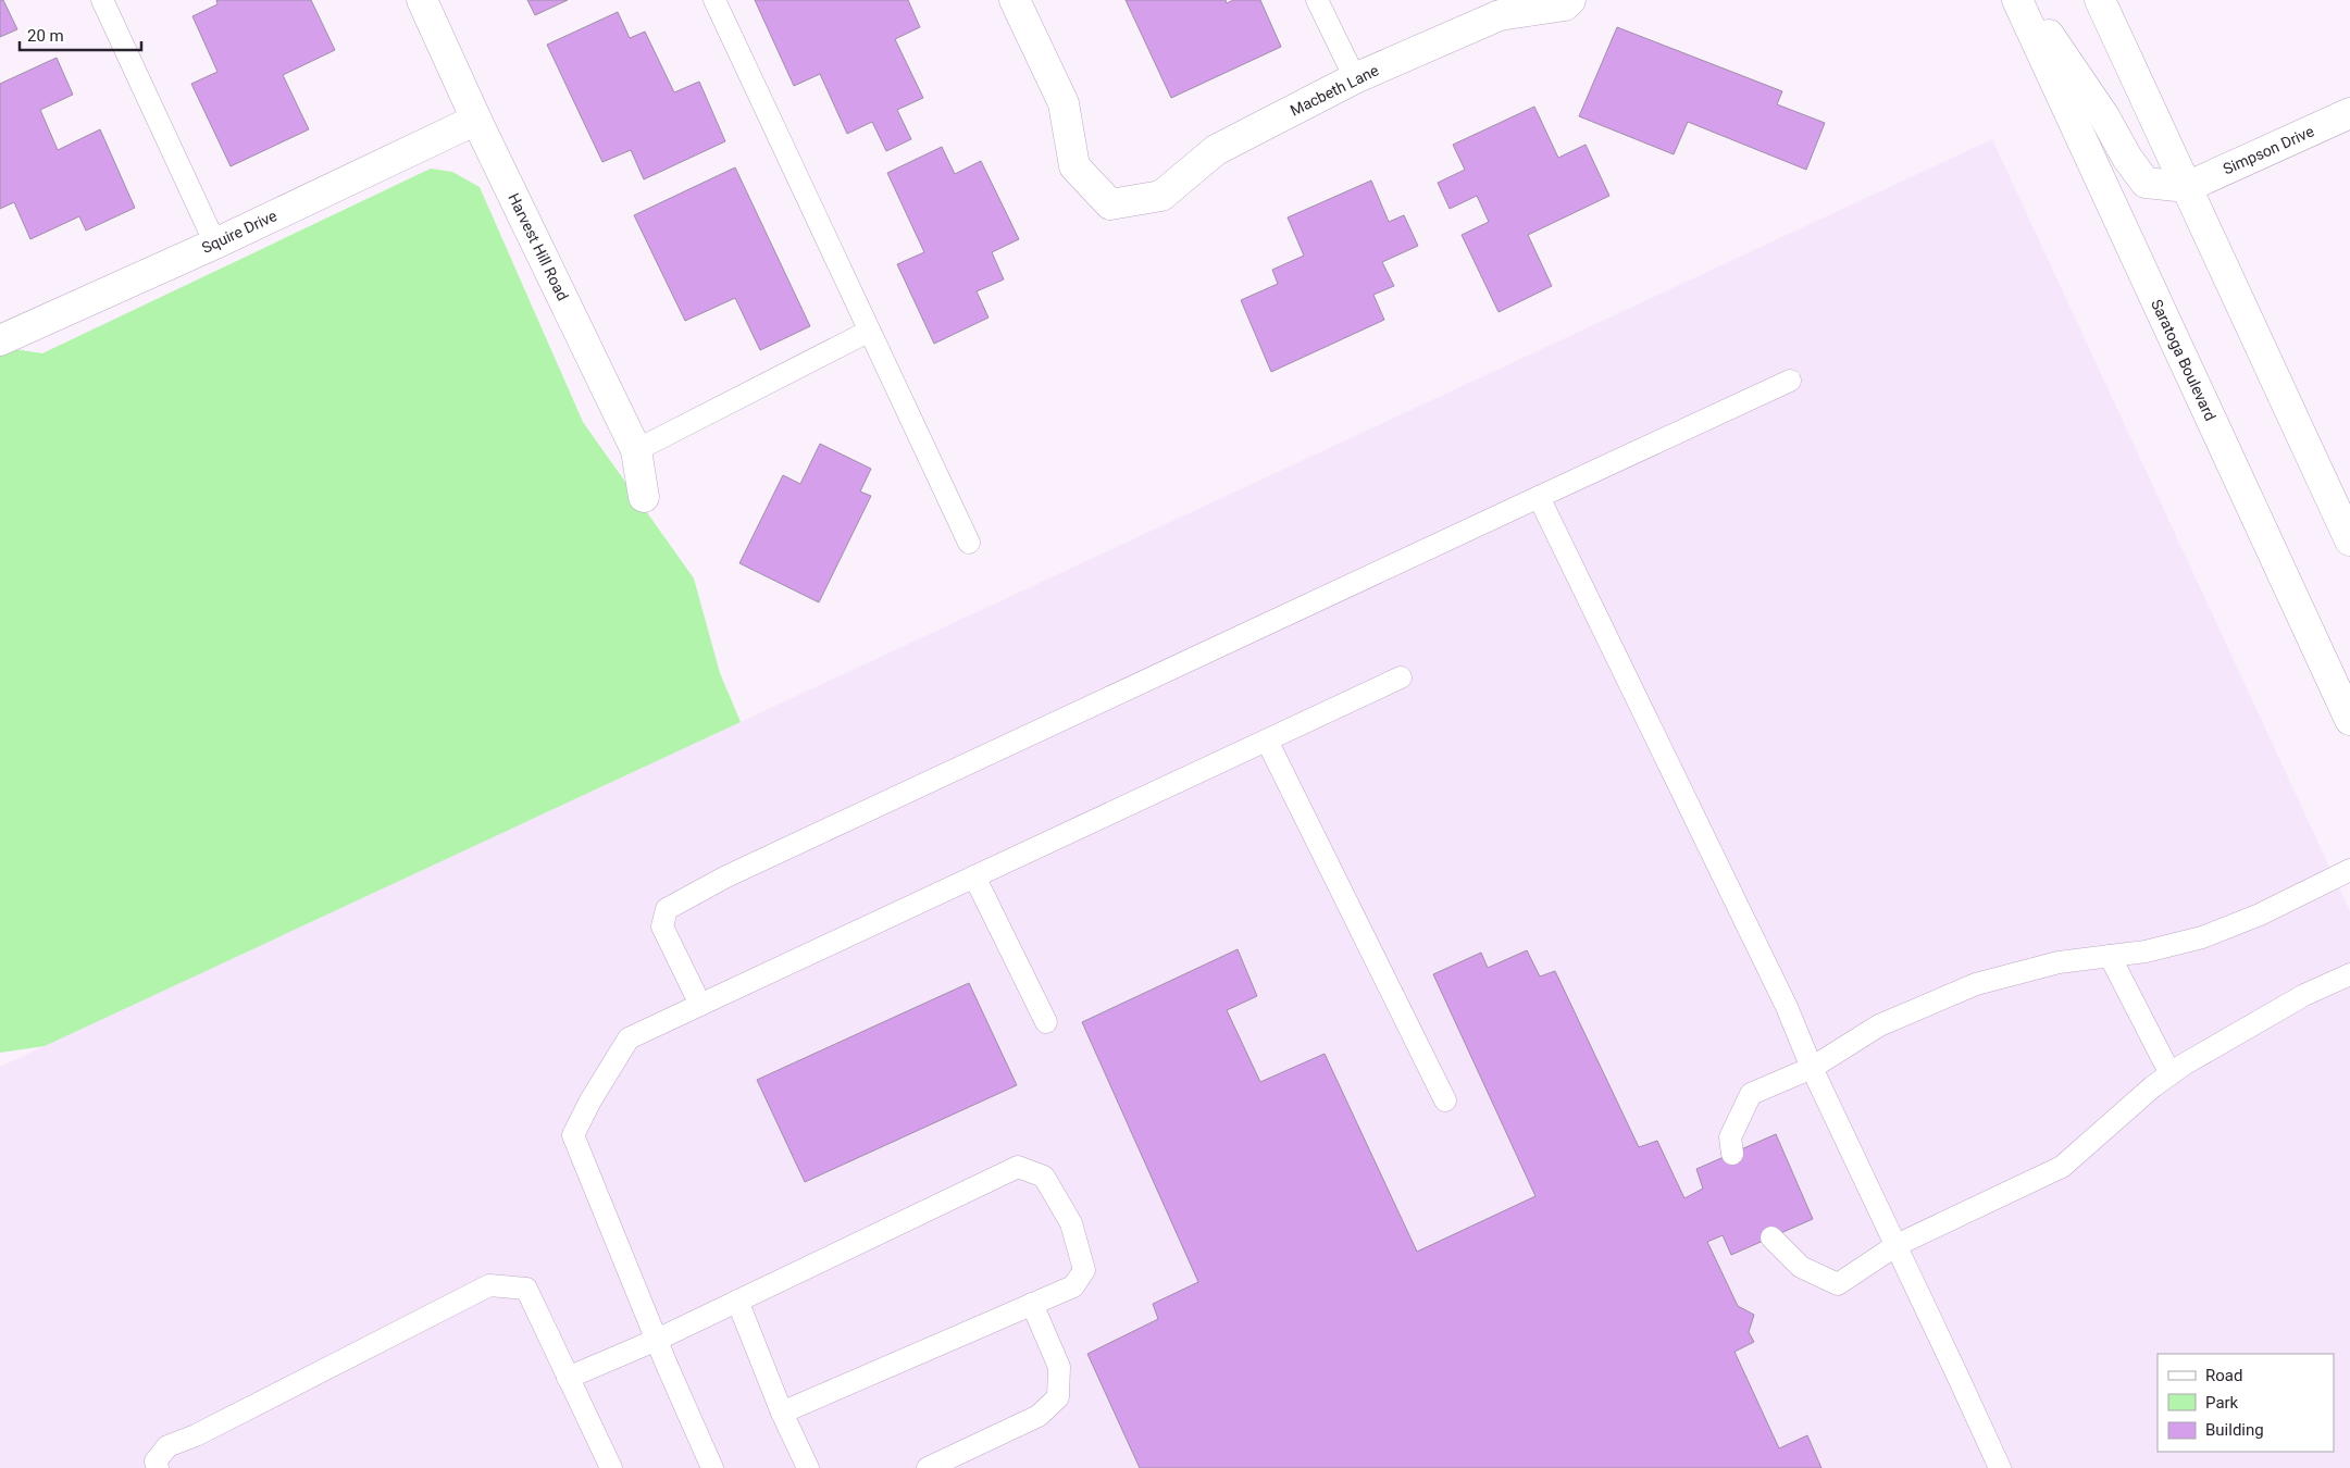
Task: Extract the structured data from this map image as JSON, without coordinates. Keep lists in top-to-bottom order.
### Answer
{
  "streets": {
    "street": [
      "Macbeth Lane",
      "Simpson Drive",
      "Squire Drive",
      "Harvest Hill Road",
      "Saratoga Boulevard"
    ]
  },
  "crossings": [
    ["Squire Drive", "Harvest Hill Road"]
  ],
  "legend": ["Road", "Park", "Building"],
  "scale_bar": "20 m"
}
